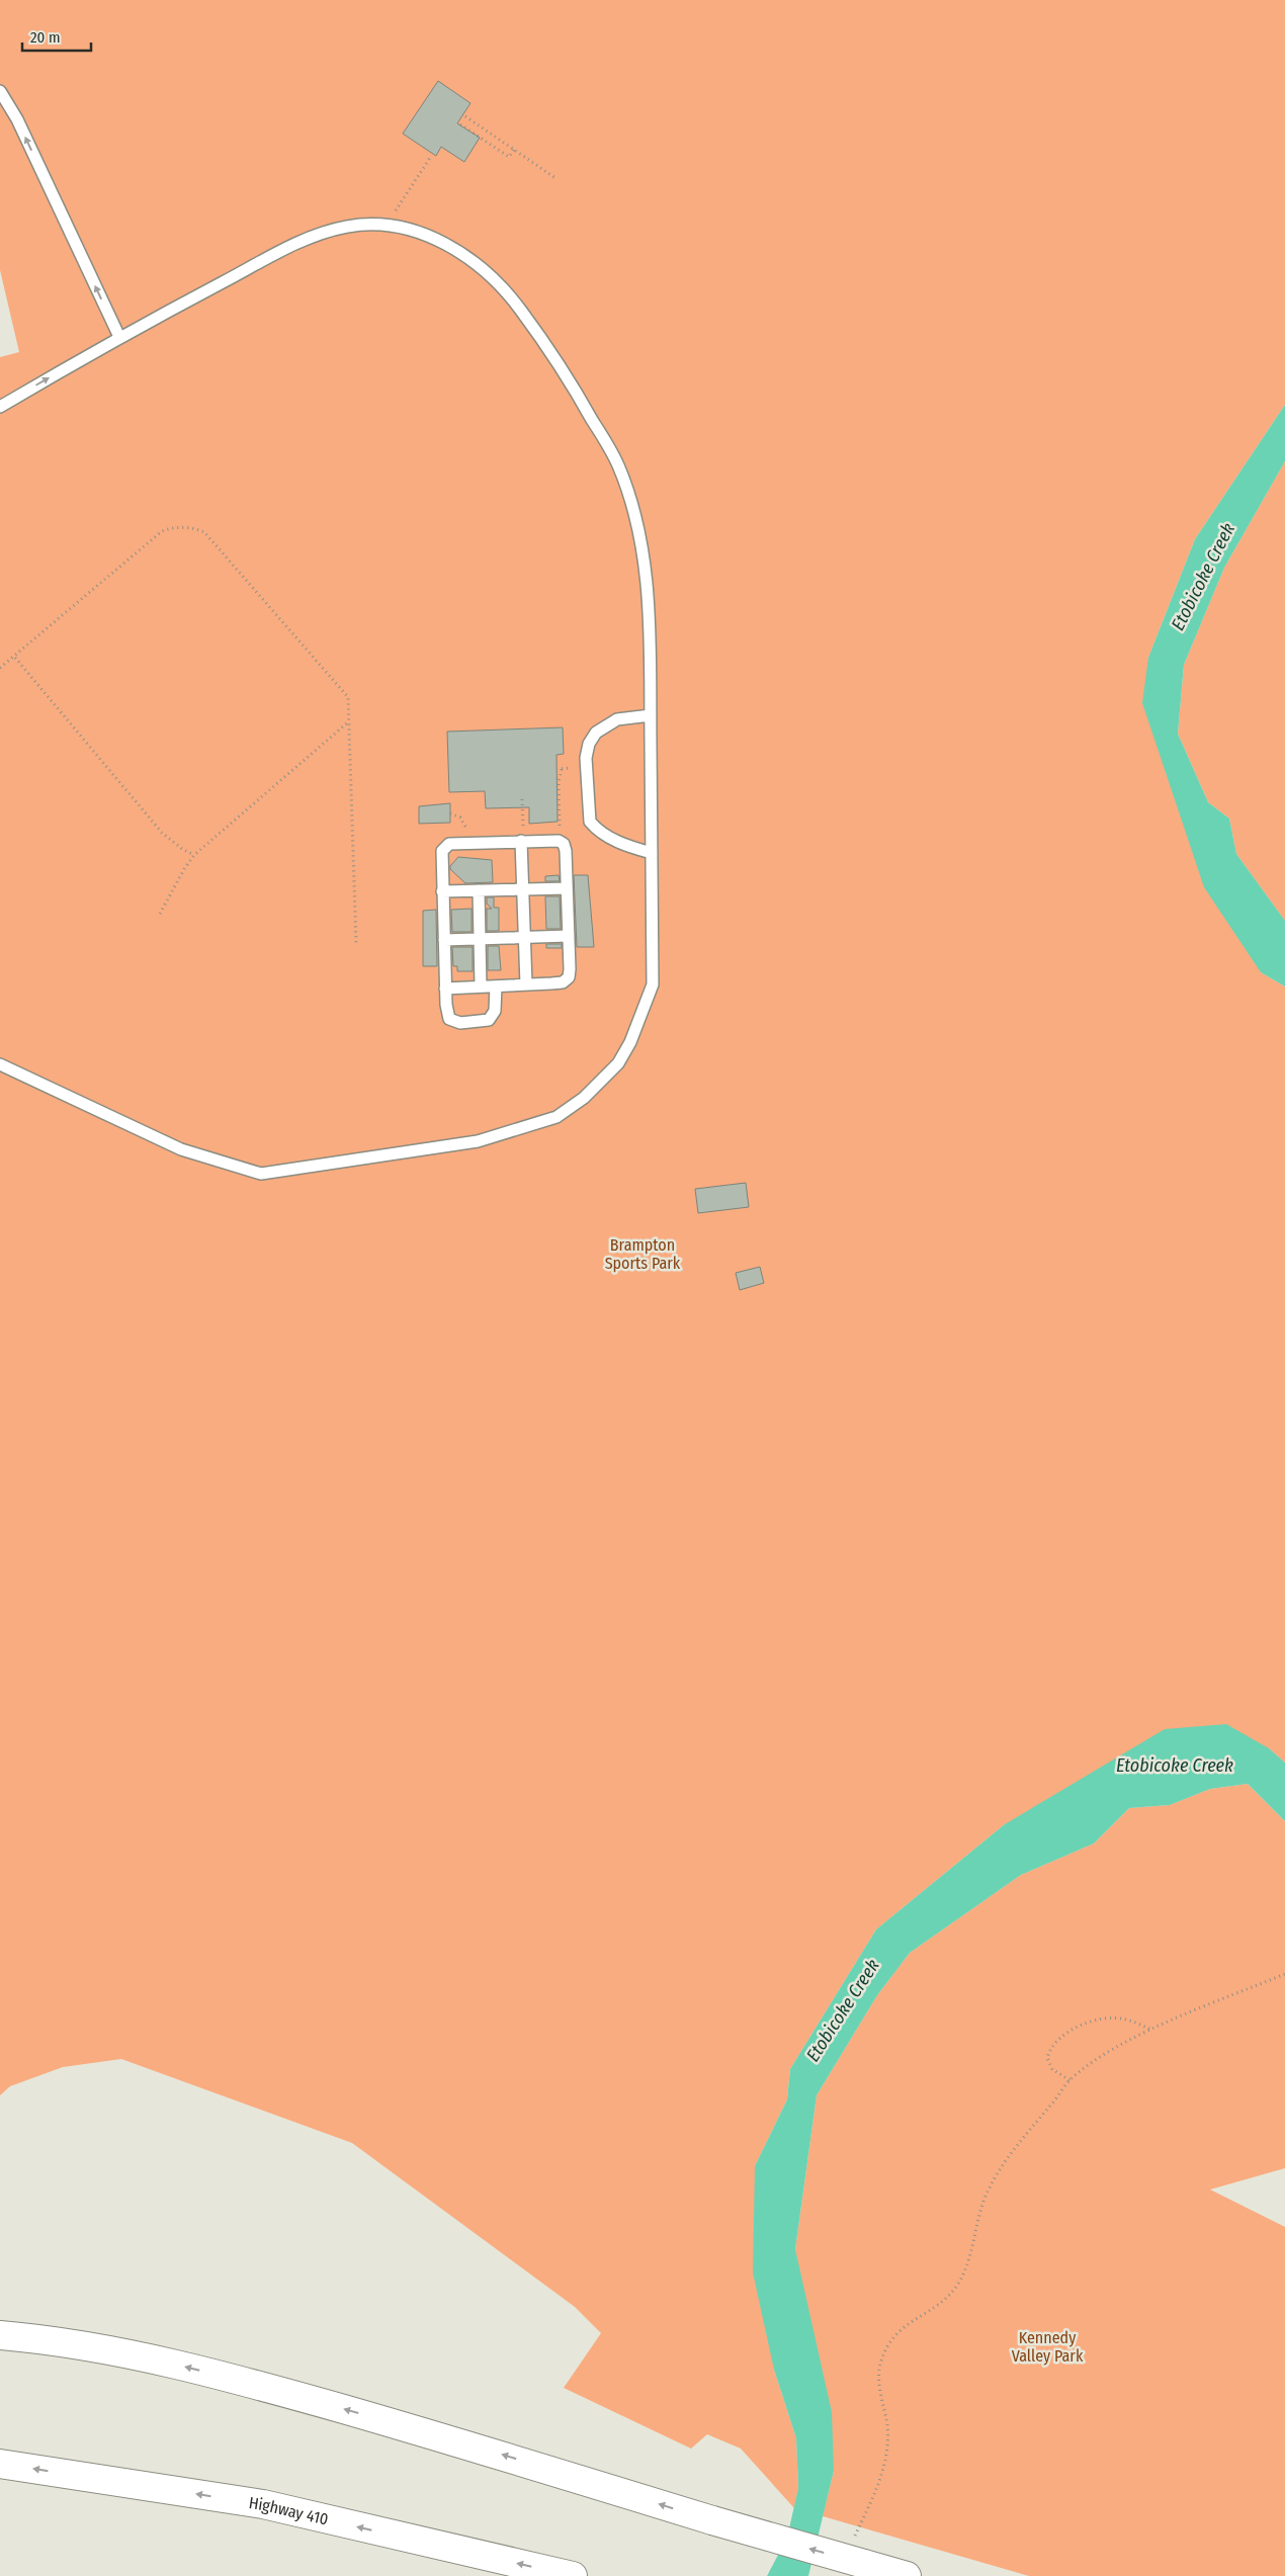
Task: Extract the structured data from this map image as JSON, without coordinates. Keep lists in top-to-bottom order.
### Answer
{
  "streets": {
    "highway": ["Highway 410"]
  },
  "water": ["Etobicoke Creek"],
  "parks": ["Brampton Sports Park", "Kennedy Valley Park"],
  "scale_bar": "20 m"
}
